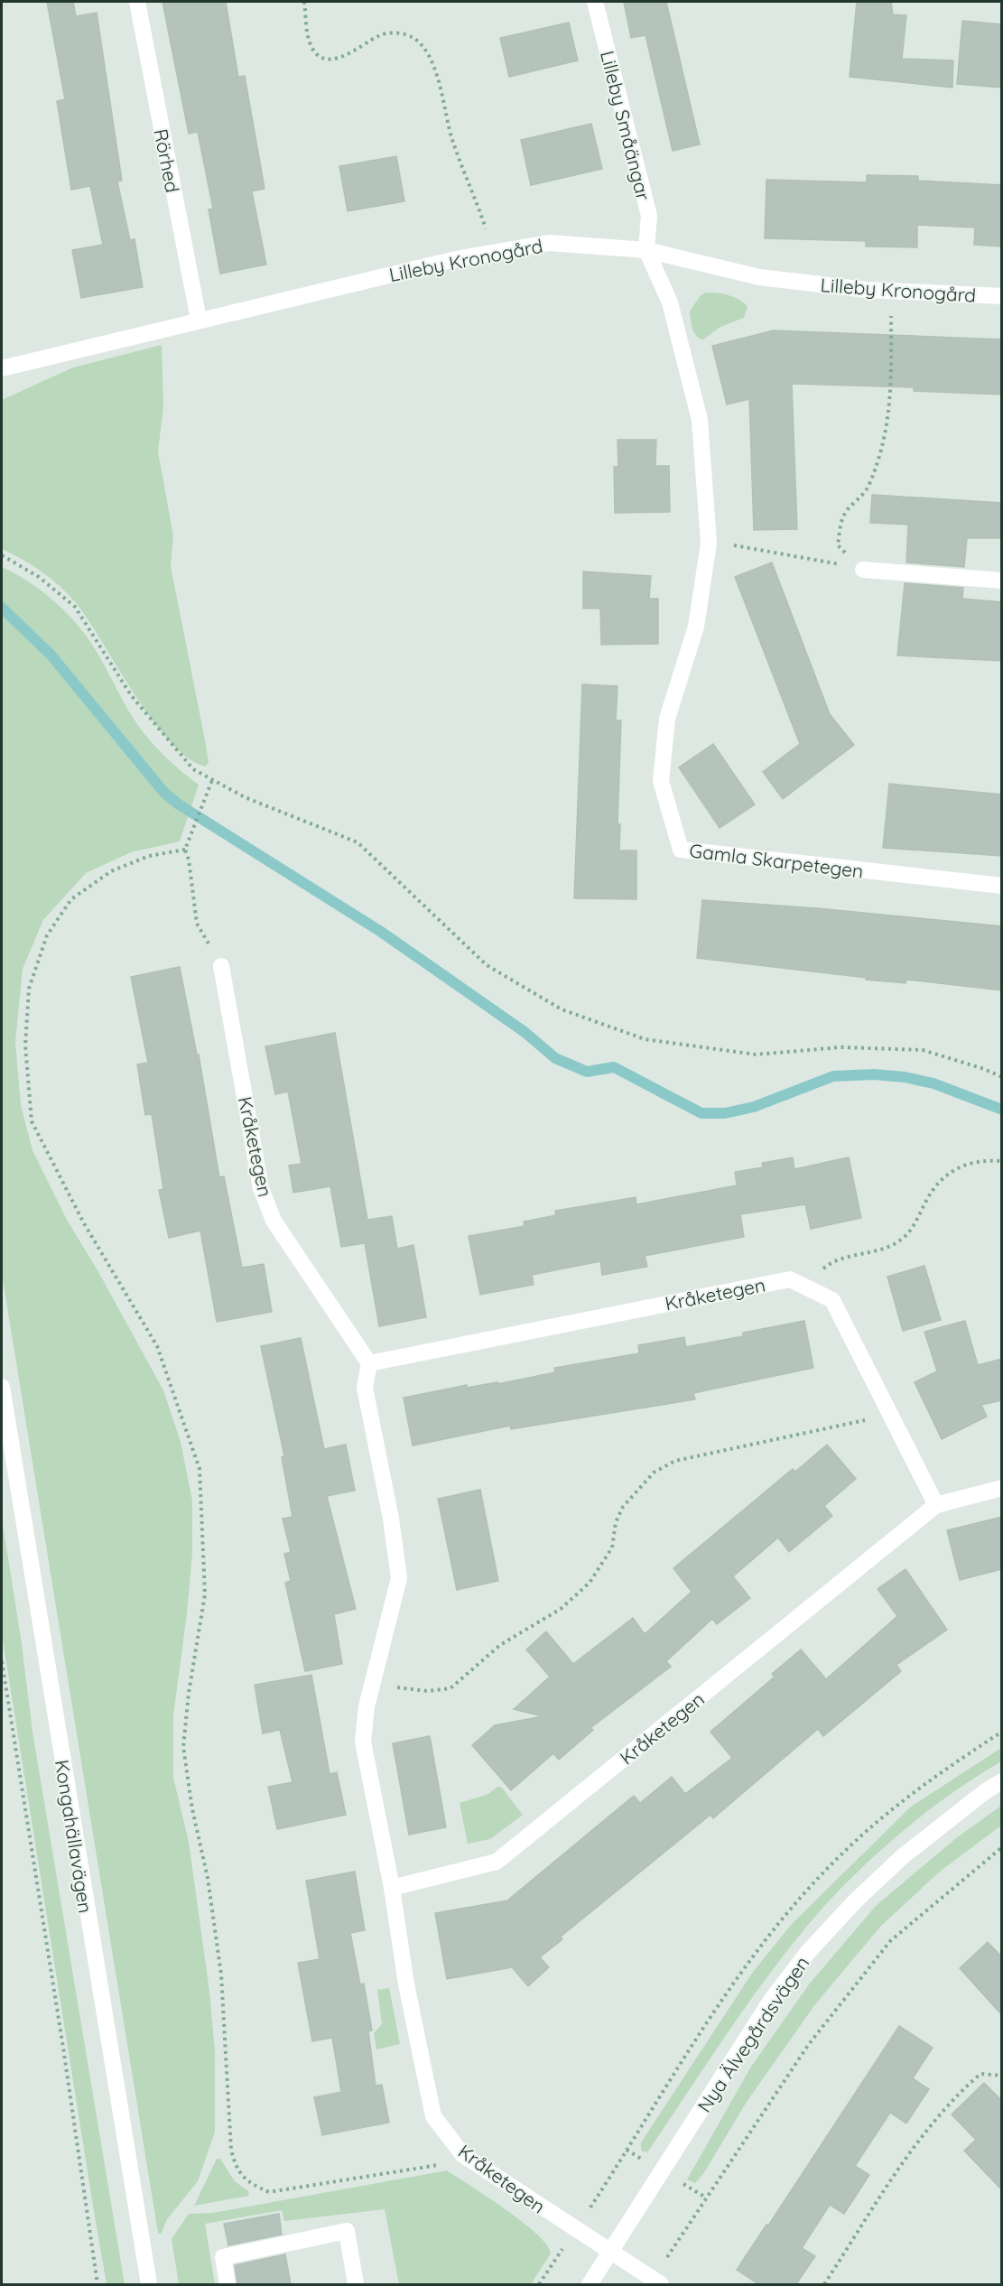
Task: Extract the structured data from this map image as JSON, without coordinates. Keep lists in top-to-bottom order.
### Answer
{
  "streets": {
    "street": [
      "Lilleby Småängar",
      "Rörhed",
      "Lilleby Kronogård",
      "Gamla Skarpetegen",
      "Kråketegen",
      "Kongahällavägen",
      "Nya Älvegårdsvägen"
    ]
  },
  "crossings": [
    ["Lilleby Småängar", "Lilleby Kronogård"],
    ["Lilleby Småängar", "Gamla Skarpetegen"],
    ["Rörhed", "Lilleby Kronogård"],
    ["Lilleby Kronogård", "Gamla Skarpetegen"],
    ["Kråketegen", "Nya Älvegårdsvägen"]
  ]
}
